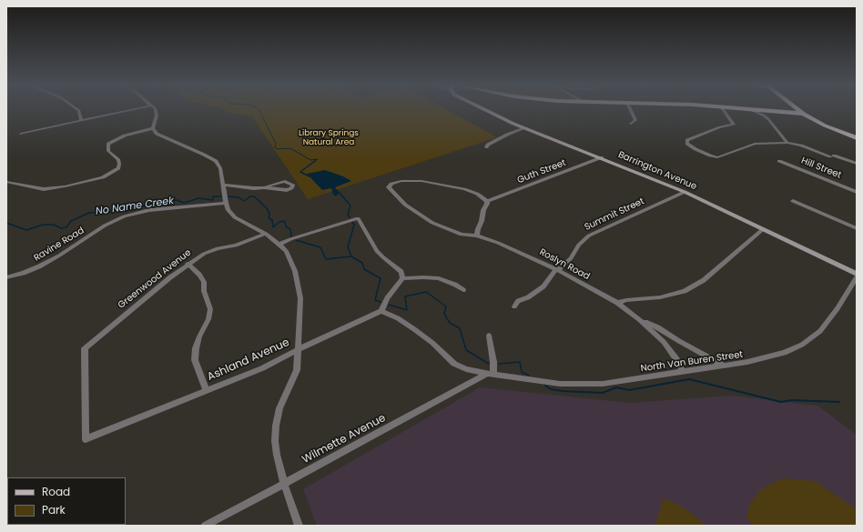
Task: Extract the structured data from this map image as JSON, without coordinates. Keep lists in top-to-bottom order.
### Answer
{
  "streets": {
    "street": [
      "Hill Street",
      "Barrington Avenue",
      "Guth Street",
      "Summit Street",
      "Ravine Road",
      "Roslyn Road",
      "Greenwood Avenue",
      "Ashland Avenue",
      "North Van Buren Street",
      "Wilmette Avenue"
    ]
  },
  "crossings": [
    ["Barrington Avenue", "Guth Street"],
    ["Barrington Avenue", "Summit Street"],
    ["Guth Street", "Roslyn Road"],
    ["Summit Street", "Roslyn Road"],
    ["Roslyn Road", "North Van Buren Street"],
    ["Greenwood Avenue", "Ashland Avenue"],
    ["Ashland Avenue", "North Van Buren Street"],
    ["North Van Buren Street", "Wilmette Avenue"]
  ],
  "water": ["No Name Creek"],
  "parks": ["Library Springs Natural Area"],
  "legend": ["Road", "Park"]
}
